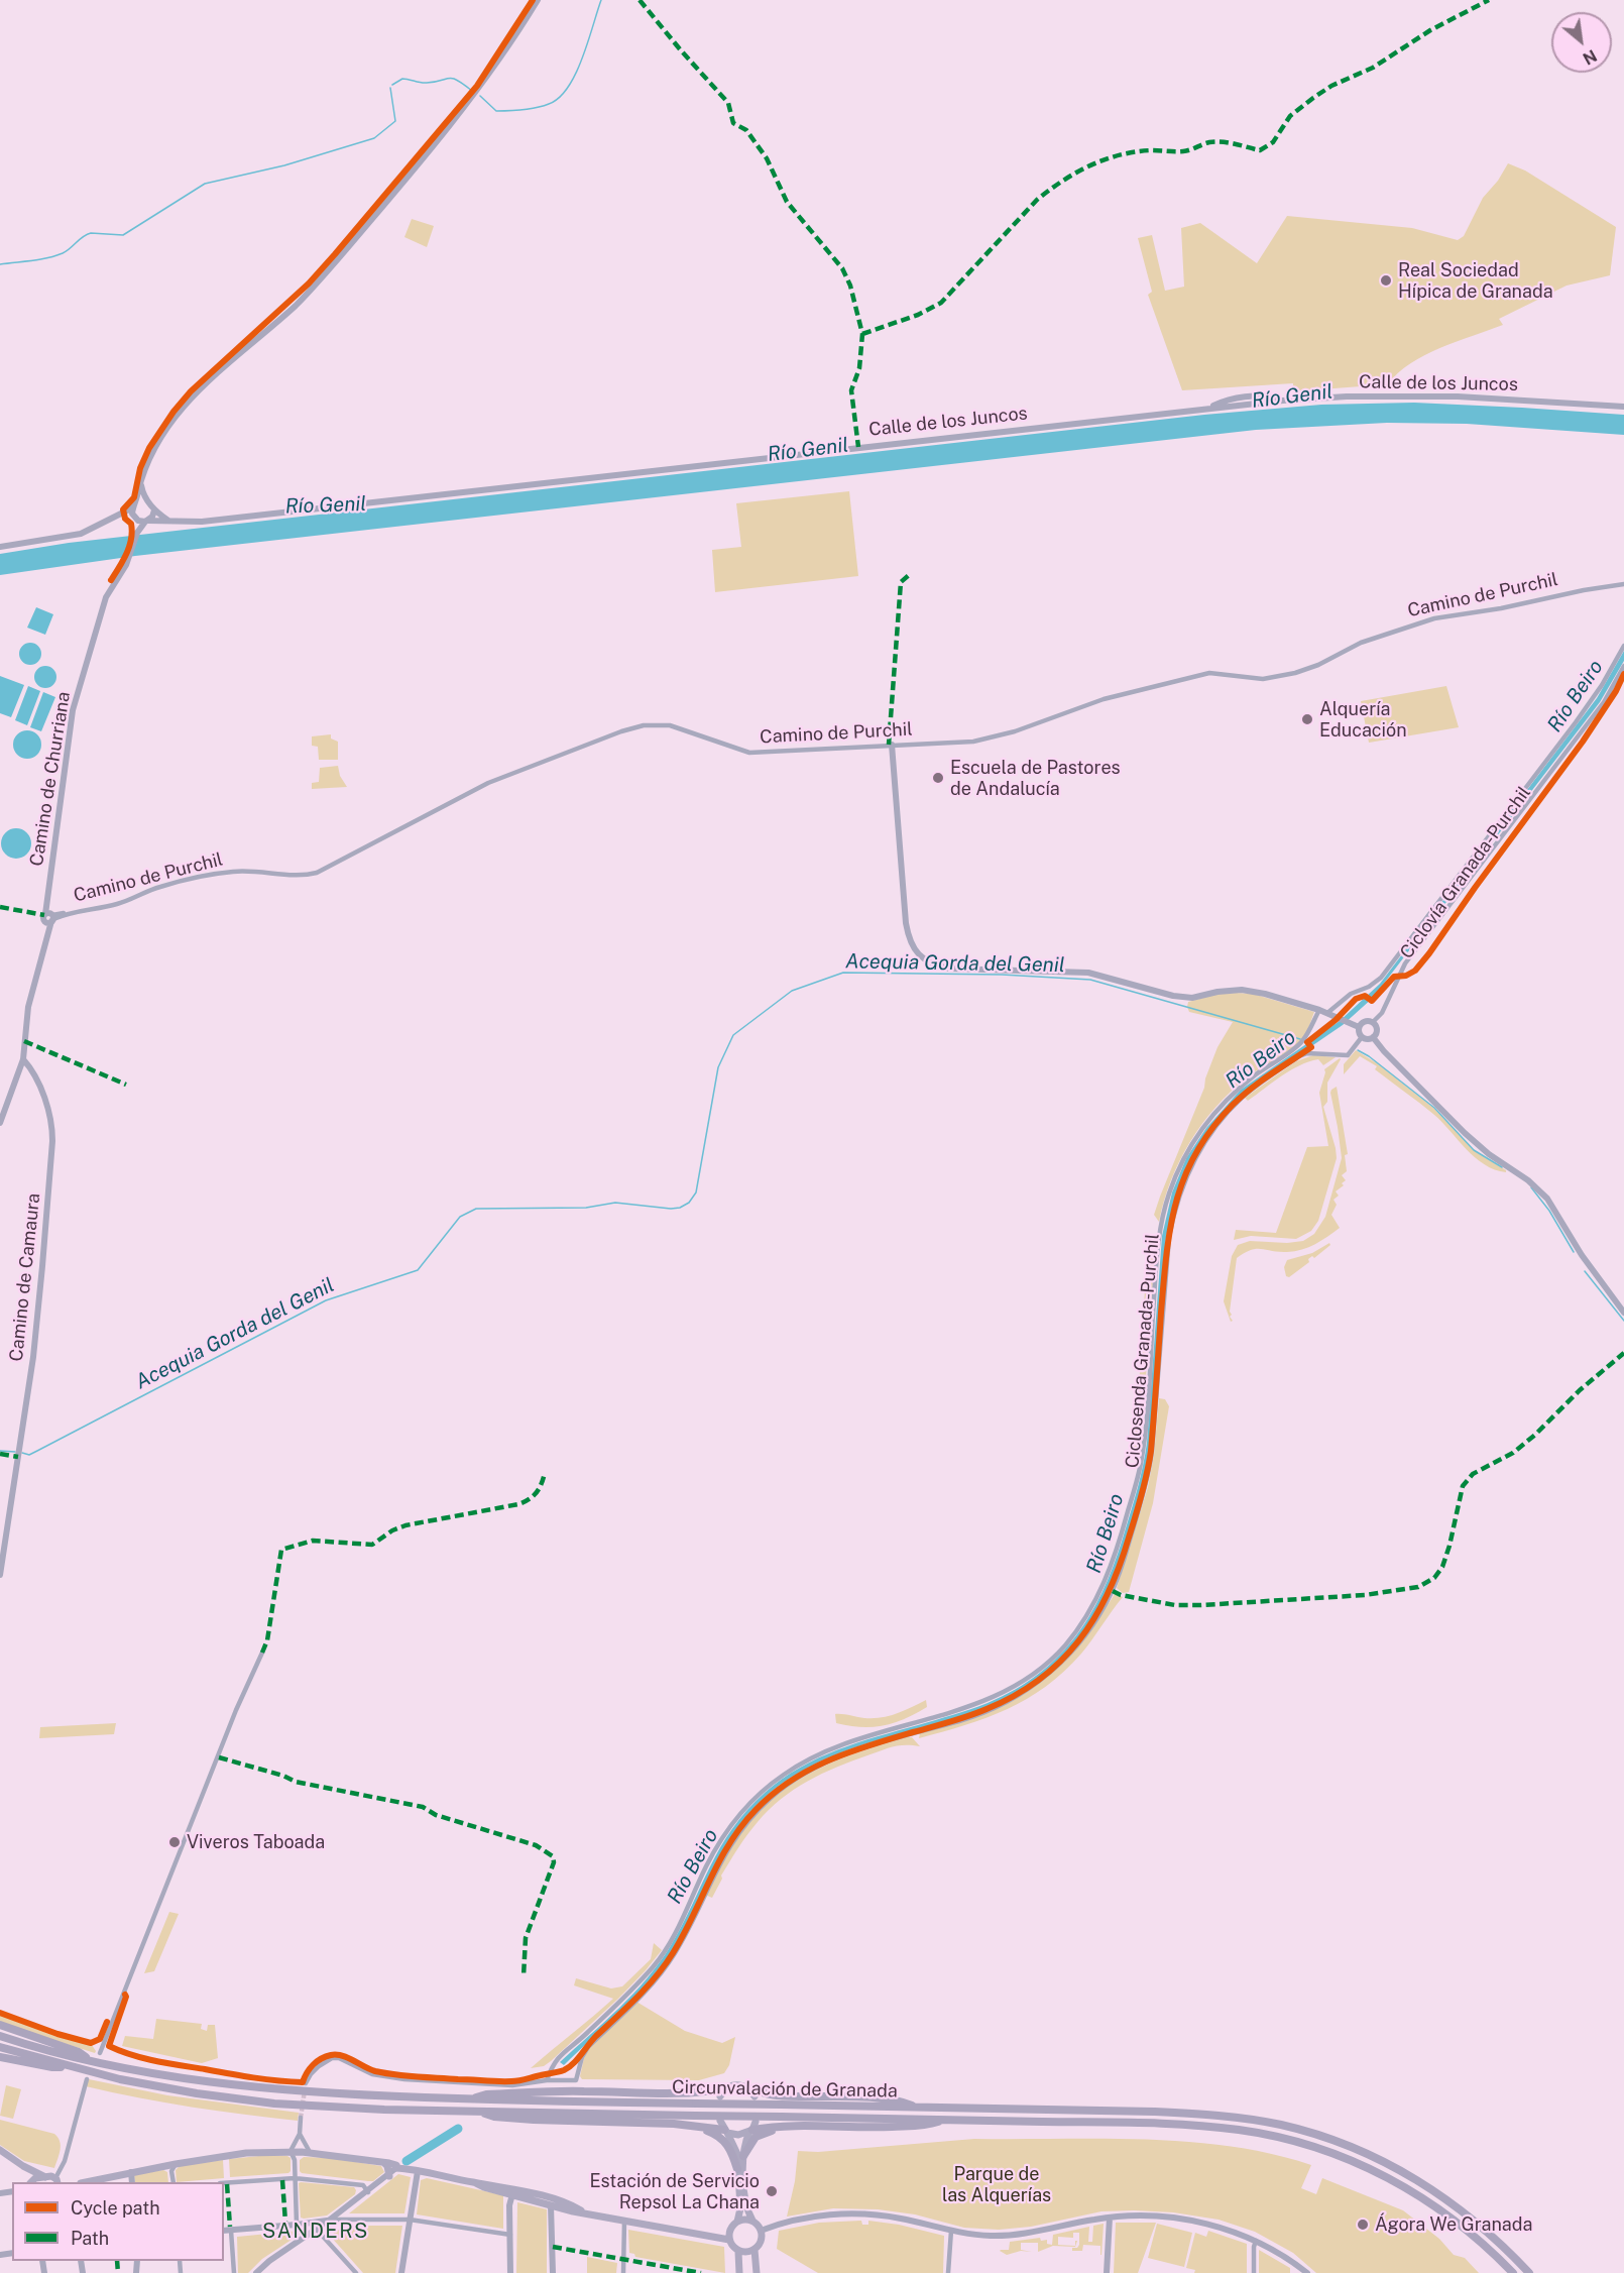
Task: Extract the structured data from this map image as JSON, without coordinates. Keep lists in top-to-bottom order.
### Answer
{
  "streets": {
    "highway": ["Circunvalación de Granada"],
    "street": [
      "Calle de los Juncos",
      "Camino de Purchil",
      "Camino de Churriana",
      "Camino de Camaura"
    ],
    "cycle path": ["Ciclovía Granada-Purchil"]
  },
  "crossings": [
    ["Calle de los Juncos", "Camino de Churriana"],
    ["Camino de Purchil", "Camino de Churriana"]
  ],
  "districts": ["SANDERS"],
  "water": ["Río Genil", "Río Beiro", "Acequia Gorda del Genil"],
  "parks": ["Parque de las Alquerías"],
  "places": [
    "Real Sociedad Hípica de Granada",
    "Alquería Educación",
    "Escuela de Pastores de Andalucía",
    "Viveros Taboada",
    "Estación de Servicio Repsol La Chana",
    "Ágora We Granada"
  ],
  "legend": ["Cycle path", "Path"],
  "north": "bottom right"
}
